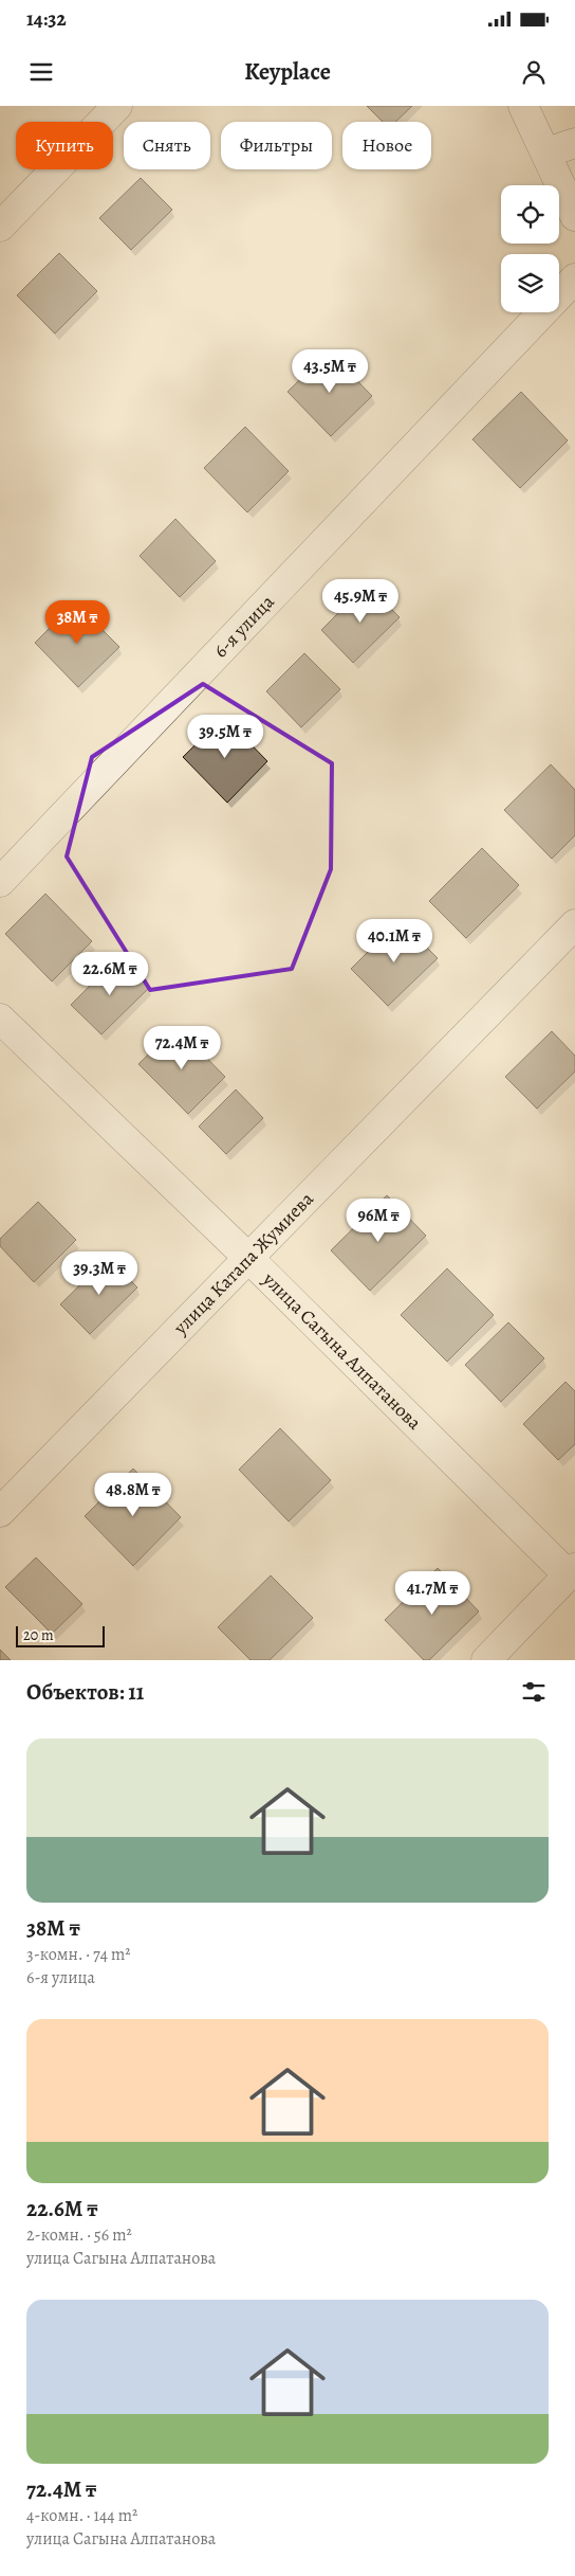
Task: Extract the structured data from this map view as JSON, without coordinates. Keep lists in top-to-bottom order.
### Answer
{
  "streets": {
    "street": ["6-я улица", "улица Катапа Жумиева", "улица Сагына Алпатанова"]
  },
  "crossings": [
    ["улица Катапа Жумиева", "улица Сагына Алпатанова"]
  ],
  "scale_bar": "20 m",
  "page": {
    "status": "14:32",
    "header": "Keyplace",
    "chip": [
      "Купить",
      "Снять",
      "Фильтры",
      "Новое"
    ],
    "price": [
      "43.5M ₸",
      "45.9M ₸",
      "38M ₸",
      "39.5M ₸",
      "40.1M ₸",
      "22.6M ₸",
      "72.4M ₸",
      "96M ₸",
      "39.3M ₸",
      "48.8M ₸",
      "41.7M ₸"
    ],
    "scale": "20 m",
    "heading": "Объектов: 11",
    "list": [
      {
        "name": "38M ₸",
        "note": "3-комн. · 74 m² · 6-я улица"
      },
      {
        "name": "22.6M ₸",
        "note": "2-комн. · 56 m² · улица Сагына Алпатанова"
      },
      {
        "name": "72.4M ₸",
        "note": "4-комн. · 144 m² · улица Сагына Алпатанова"
      }
    ]
  }
}
